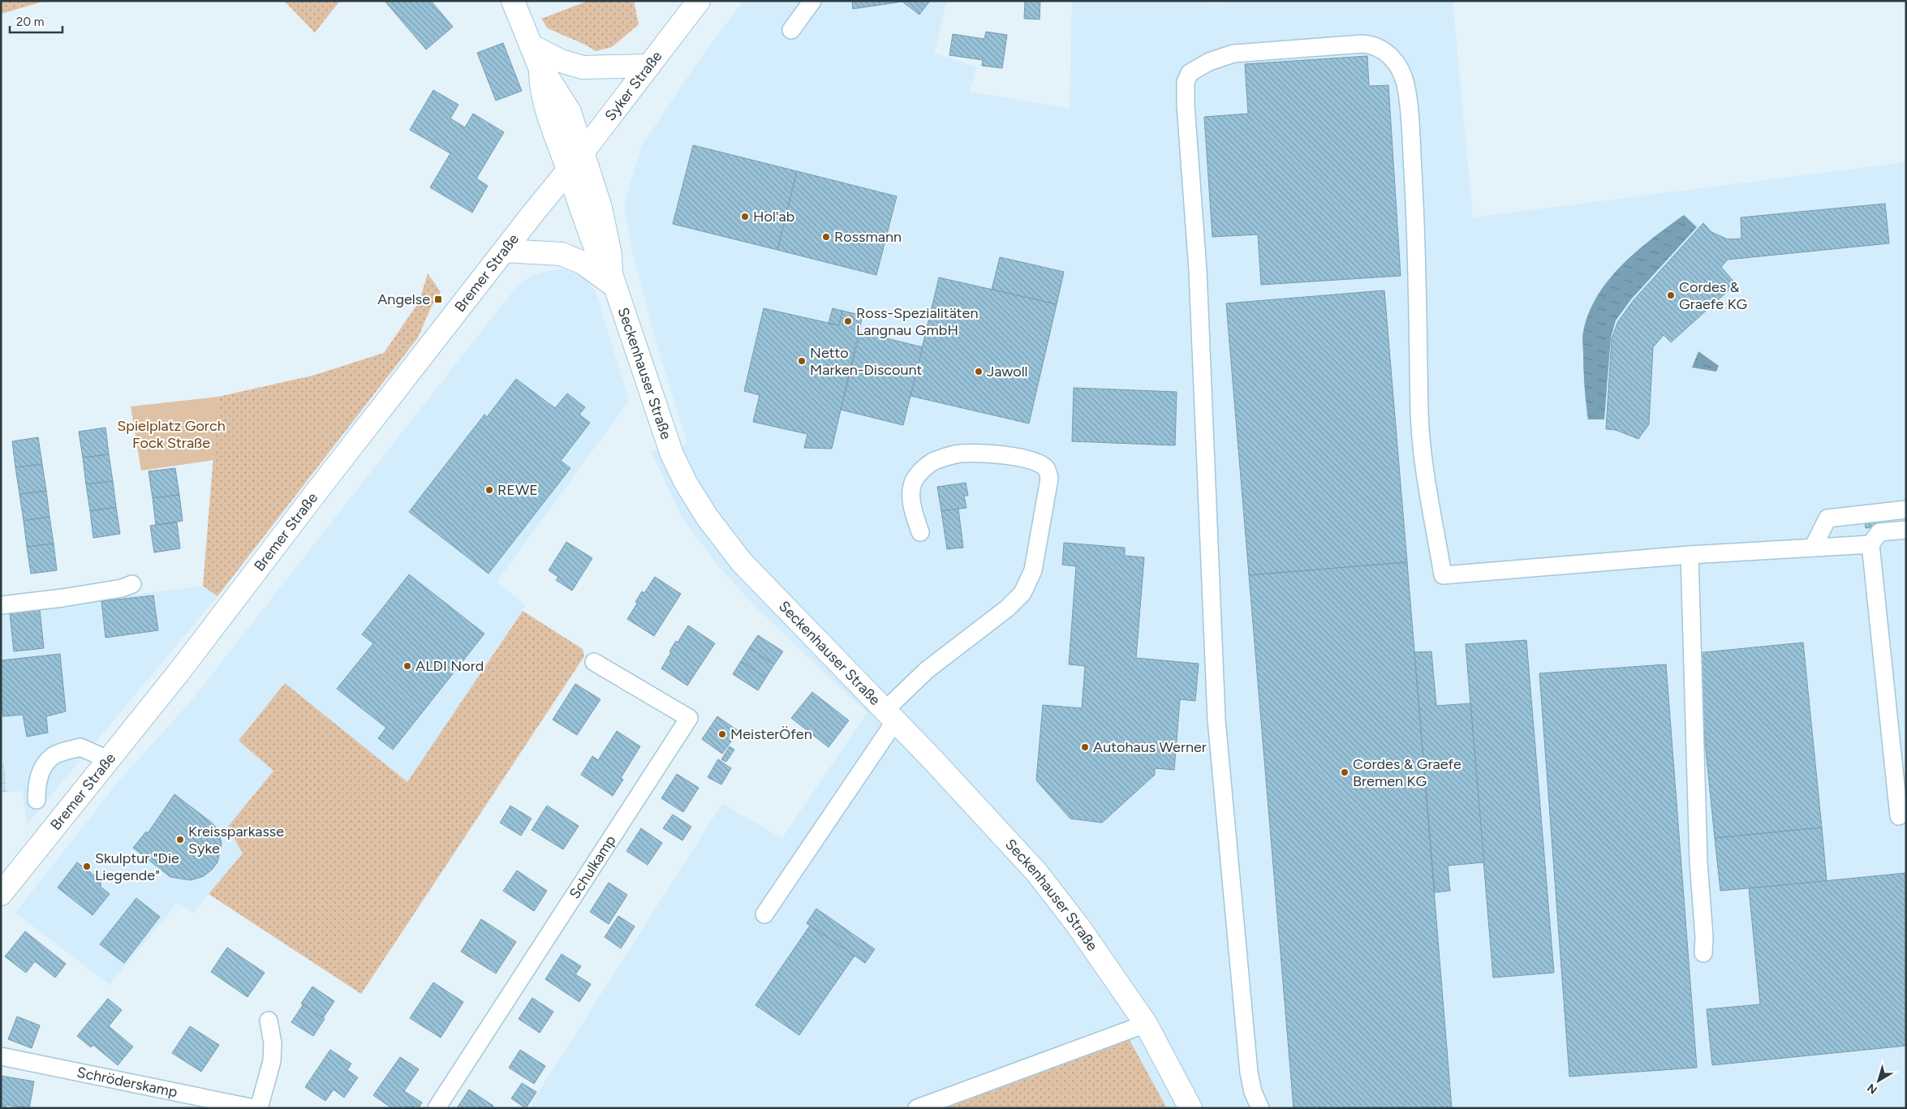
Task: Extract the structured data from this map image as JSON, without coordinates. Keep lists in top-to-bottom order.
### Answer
{
  "streets": {
    "main road": ["Syker Straße", "Bremer Straße", "Seckenhauser Straße"],
    "street": ["Schulkamp", "Schröderskamp"]
  },
  "crossings": [
    ["Syker Straße", "Bremer Straße"]
  ],
  "parks": ["Spielplatz Gorch Fock Straße"],
  "places": {
    "other": [
      "Hol'ab",
      "Rossmann",
      "Cordes & Graefe KG",
      "Ross-Spezialitäten Langnau GmbH",
      "Netto Marken-Discount",
      "Jawoll",
      "REWE",
      "ALDI Nord",
      "MeisterÖfen",
      "Autohaus Werner",
      "Cordes & Graefe Bremen KG",
      "Kreissparkasse Syke",
      "Skulptur \"Die Liegende\""
    ],
    "transit": ["Angelse"]
  },
  "scale_bar": "20 m",
  "north": "bottom left"
}
